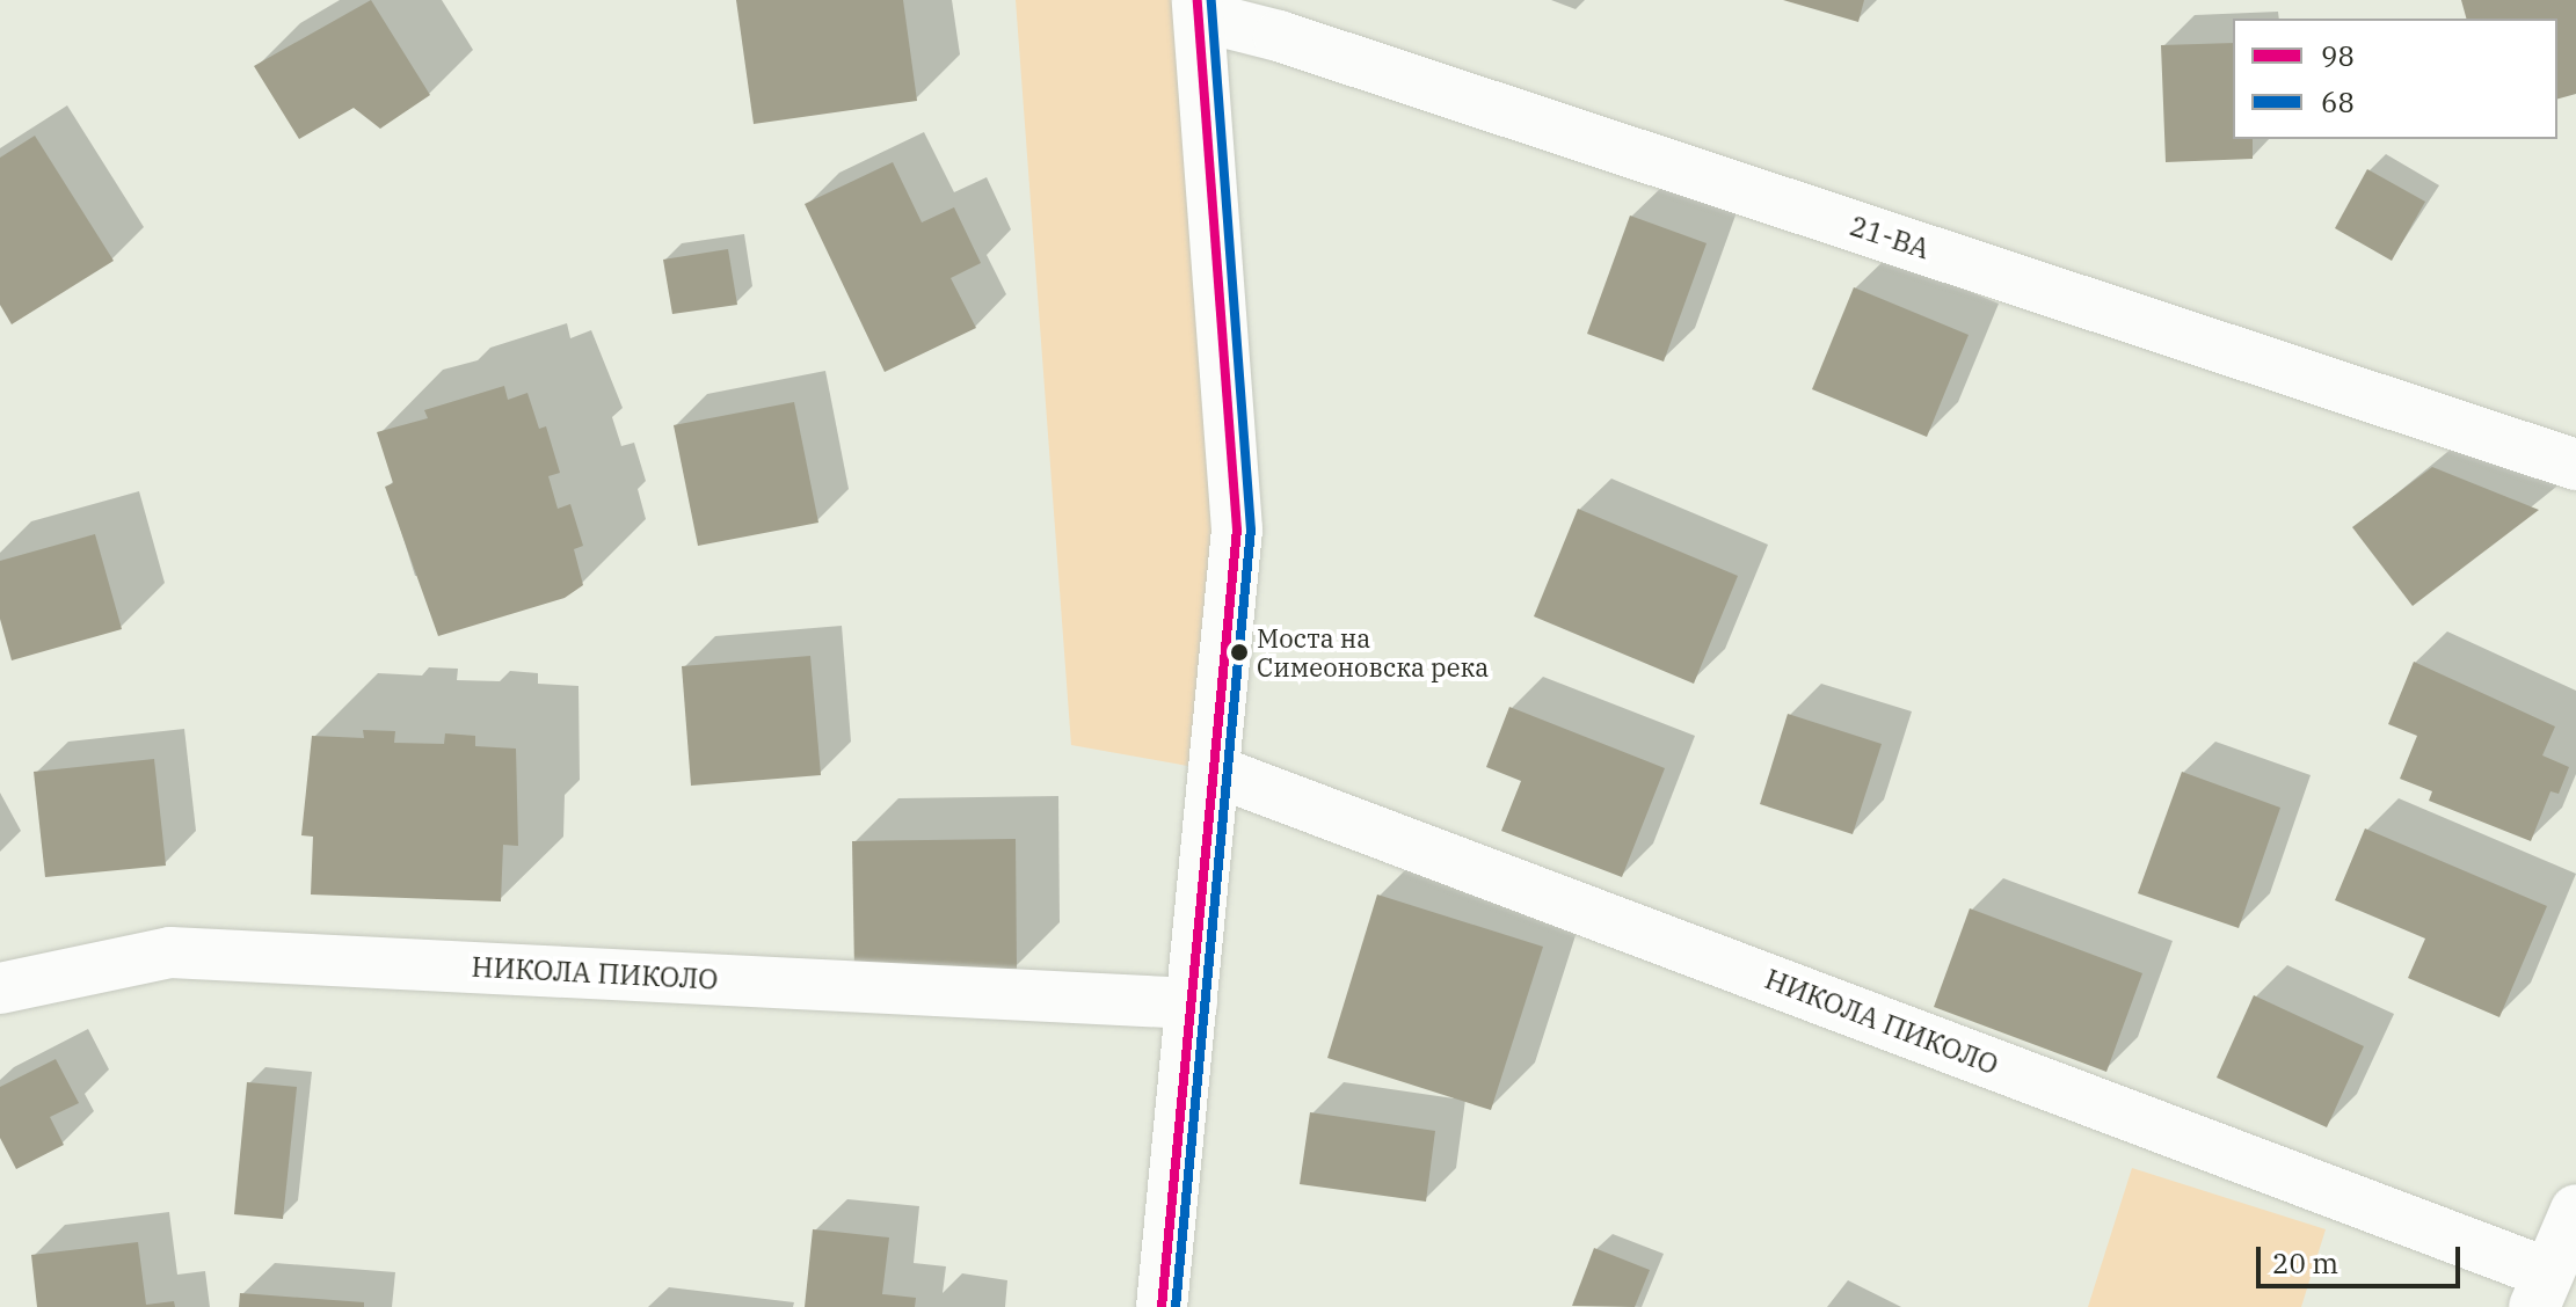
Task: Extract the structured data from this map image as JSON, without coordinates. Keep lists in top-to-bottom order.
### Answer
{
  "streets": {
    "street": ["21-ВА", "НИКОЛА ПИКОЛО"]
  },
  "places": ["Моста на Симеоновска река"],
  "lines": ["transit line 98", "transit line 68"],
  "legend": ["98", "68"],
  "scale_bar": "20 m"
}
